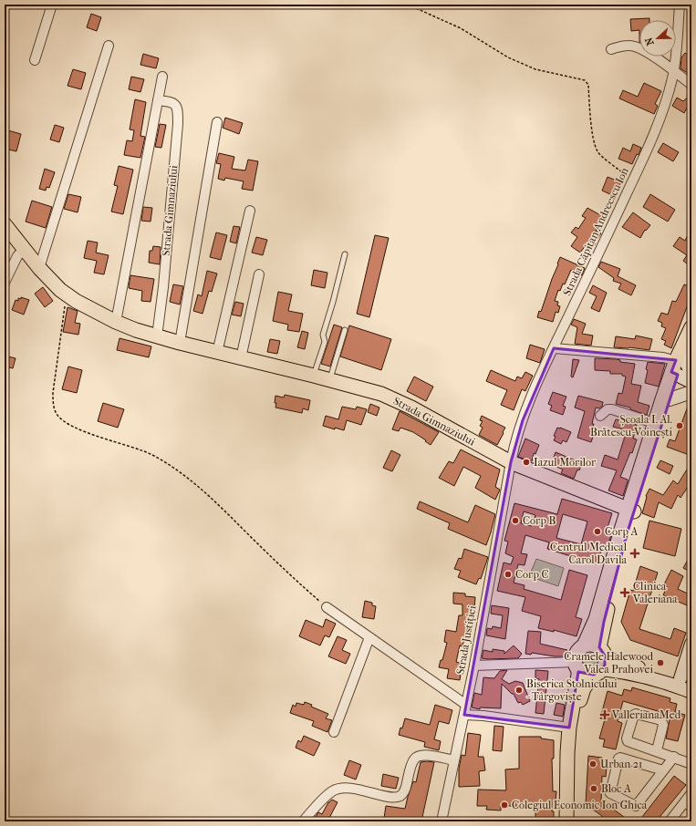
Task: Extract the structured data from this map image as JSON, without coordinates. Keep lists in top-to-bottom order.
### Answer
{
  "streets": {
    "main road": ["Strada Gimnaziului"],
    "street": ["Strada Căpitan Andreescu Ion", "Strada Justiției"]
  },
  "crossings": [
    ["Strada Gimnaziului", "Strada Căpitan Andreescu Ion"],
    ["Strada Gimnaziului", "Strada Justiției"],
    ["Strada Căpitan Andreescu Ion", "Strada Justiției"]
  ],
  "places": {
    "other": [
      "Școala I. Al. Brătescu-Voinești",
      "Iazul Morilor",
      "Corp B",
      "Corp A",
      "Corp C",
      "Cramele Halewood Valea Prahovei",
      "Biserica Stolnicului - Târgoviște",
      "Urban 21",
      "Bloc A",
      "Colegiul Economic Ion Ghica"
    ],
    "health": ["Centrul Medical Carol Davila", "Clinica Valeriana", "VallerianaMed"]
  },
  "north": "left"
}
